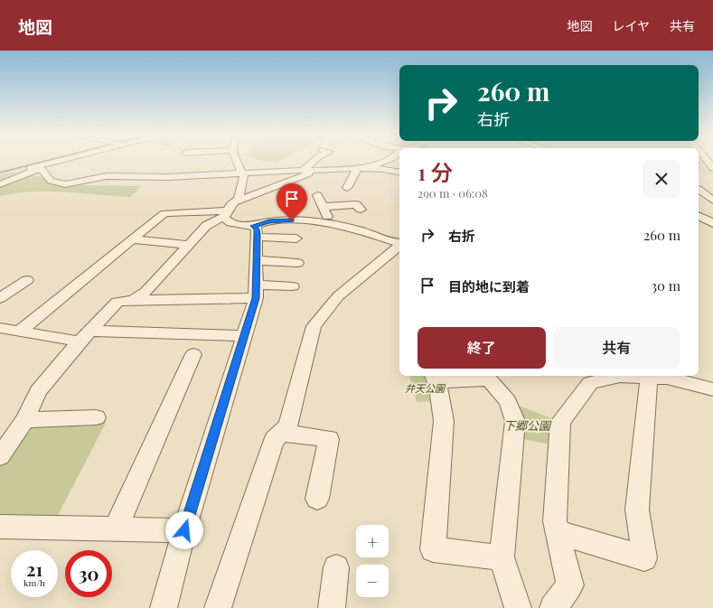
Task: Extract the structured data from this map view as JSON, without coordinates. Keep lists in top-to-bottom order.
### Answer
{
  "parks": ["弁天公園", "下郷公園"],
  "page": {
    "header": "地図",
    "nav": ["地図", "レイヤ", "共有"],
    "turn": ["260 m", "右折"],
    "heading": ["1 分", "290 m · 06:08"],
    "list": [
      {
        "name": "右折",
        "value": "260 m"
      },
      {
        "name": "目的地に到着",
        "value": "30 m"
      }
    ],
    "buttons": ["終了", "共有"],
    "map_buttons": ["+", "−"],
    "speed": "21 km/h",
    "limit": "30"
  }
}
